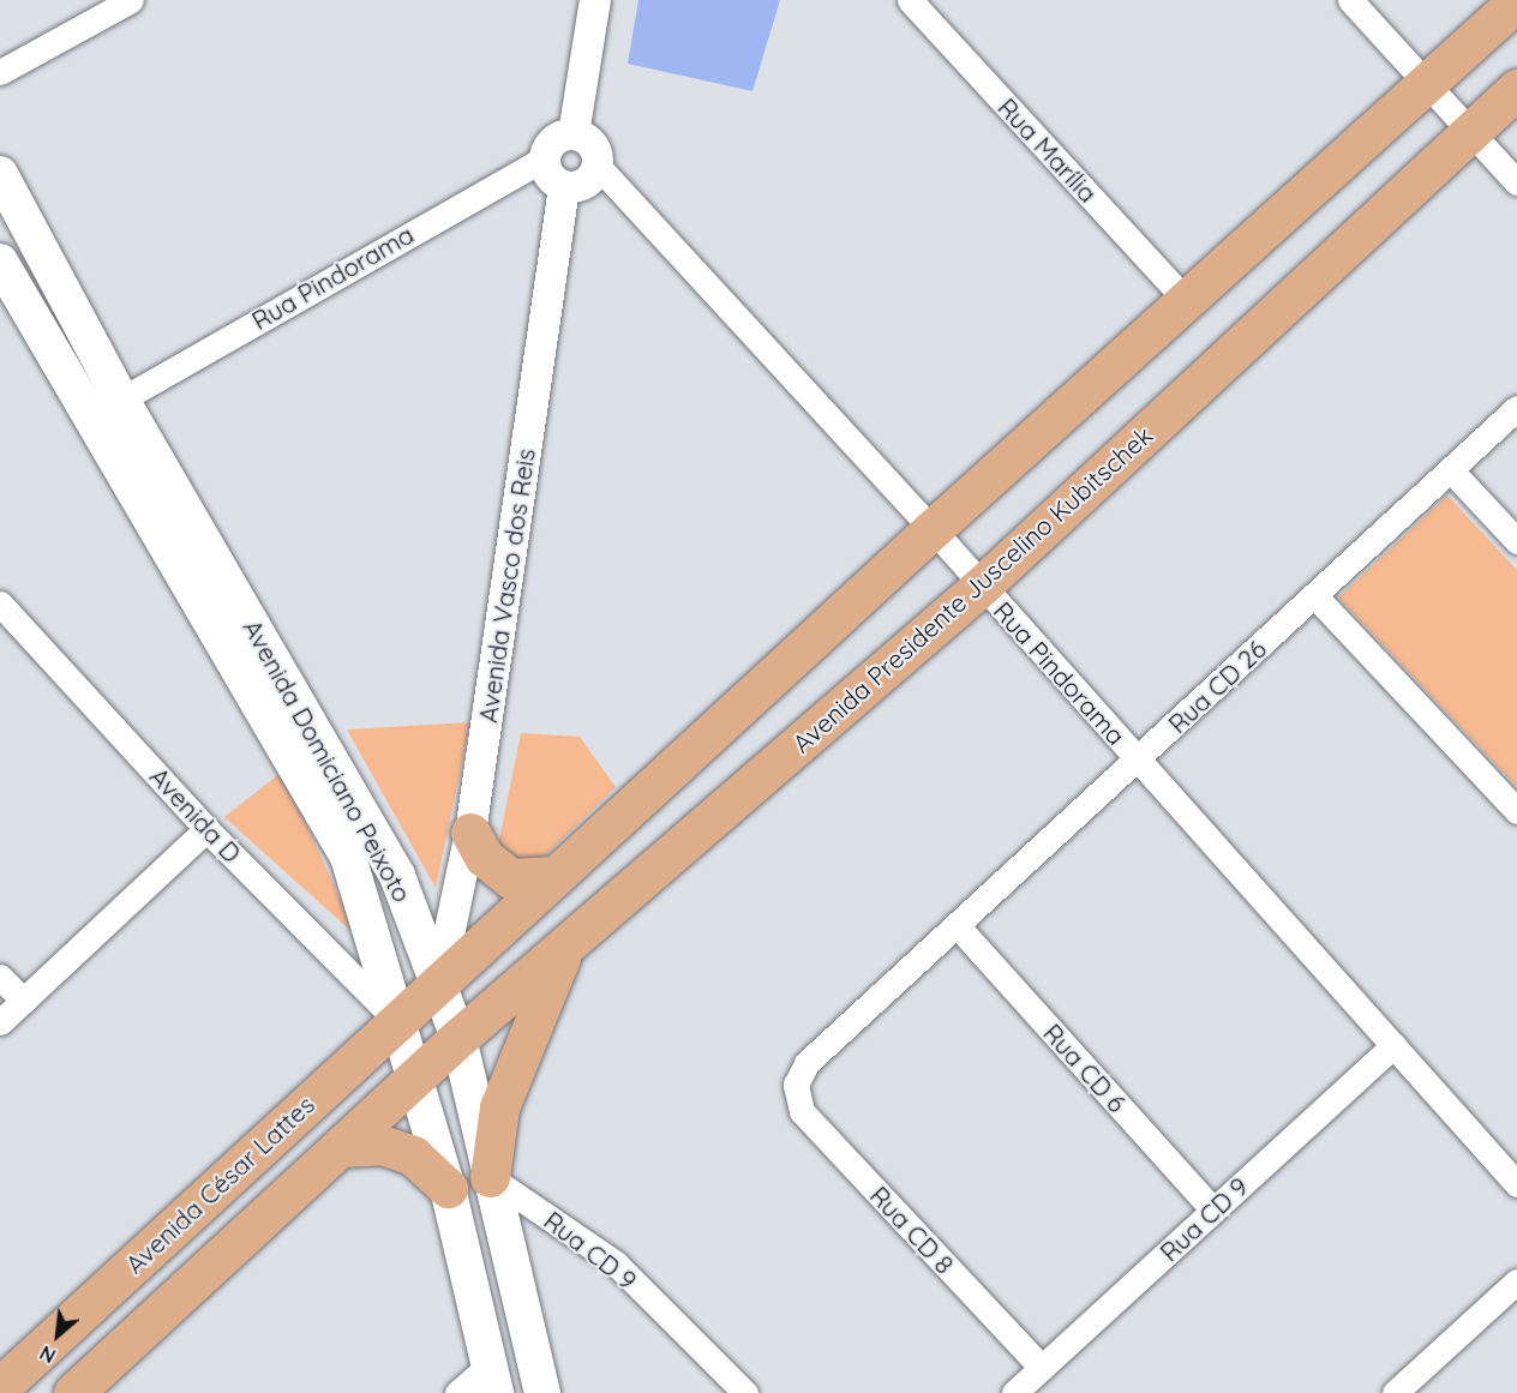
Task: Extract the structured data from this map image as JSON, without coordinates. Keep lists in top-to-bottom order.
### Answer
{
  "streets": {
    "main road": ["Avenida Presidente Juscelino Kubitschek", "Avenida Domiciano Peixoto", "Avenida César Lattes"],
    "street": [
      "Rua Marília",
      "Rua Pindorama",
      "Avenida Vasco dos Reis",
      "Rua CD 26",
      "Avenida D",
      "Rua CD 6",
      "Rua CD 9",
      "Rua CD 8"
    ]
  },
  "crossings": [
    ["Rua Pindorama", "Avenida Vasco dos Reis"],
    ["Rua Pindorama", "Avenida Presidente Juscelino Kubitschek"],
    ["Rua Pindorama", "Rua CD 26"],
    ["Rua Pindorama", "Avenida Domiciano Peixoto"],
    ["Rua Pindorama", "Rua CD 9"],
    ["Avenida Vasco dos Reis", "Avenida Domiciano Peixoto"],
    ["Avenida Vasco dos Reis", "Avenida César Lattes"],
    ["Avenida Presidente Juscelino Kubitschek", "Avenida Domiciano Peixoto"],
    ["Rua CD 26", "Rua CD 6"],
    ["Rua CD 26", "Rua CD 8"],
    ["Avenida Domiciano Peixoto", "Avenida D"],
    ["Avenida Domiciano Peixoto", "Avenida César Lattes"],
    ["Avenida Domiciano Peixoto", "Rua CD 9"],
    ["Avenida D", "Avenida César Lattes"],
    ["Rua CD 6", "Rua CD 9"],
    ["Rua CD 9", "Rua CD 8"]
  ],
  "north": "bottom left"
}
